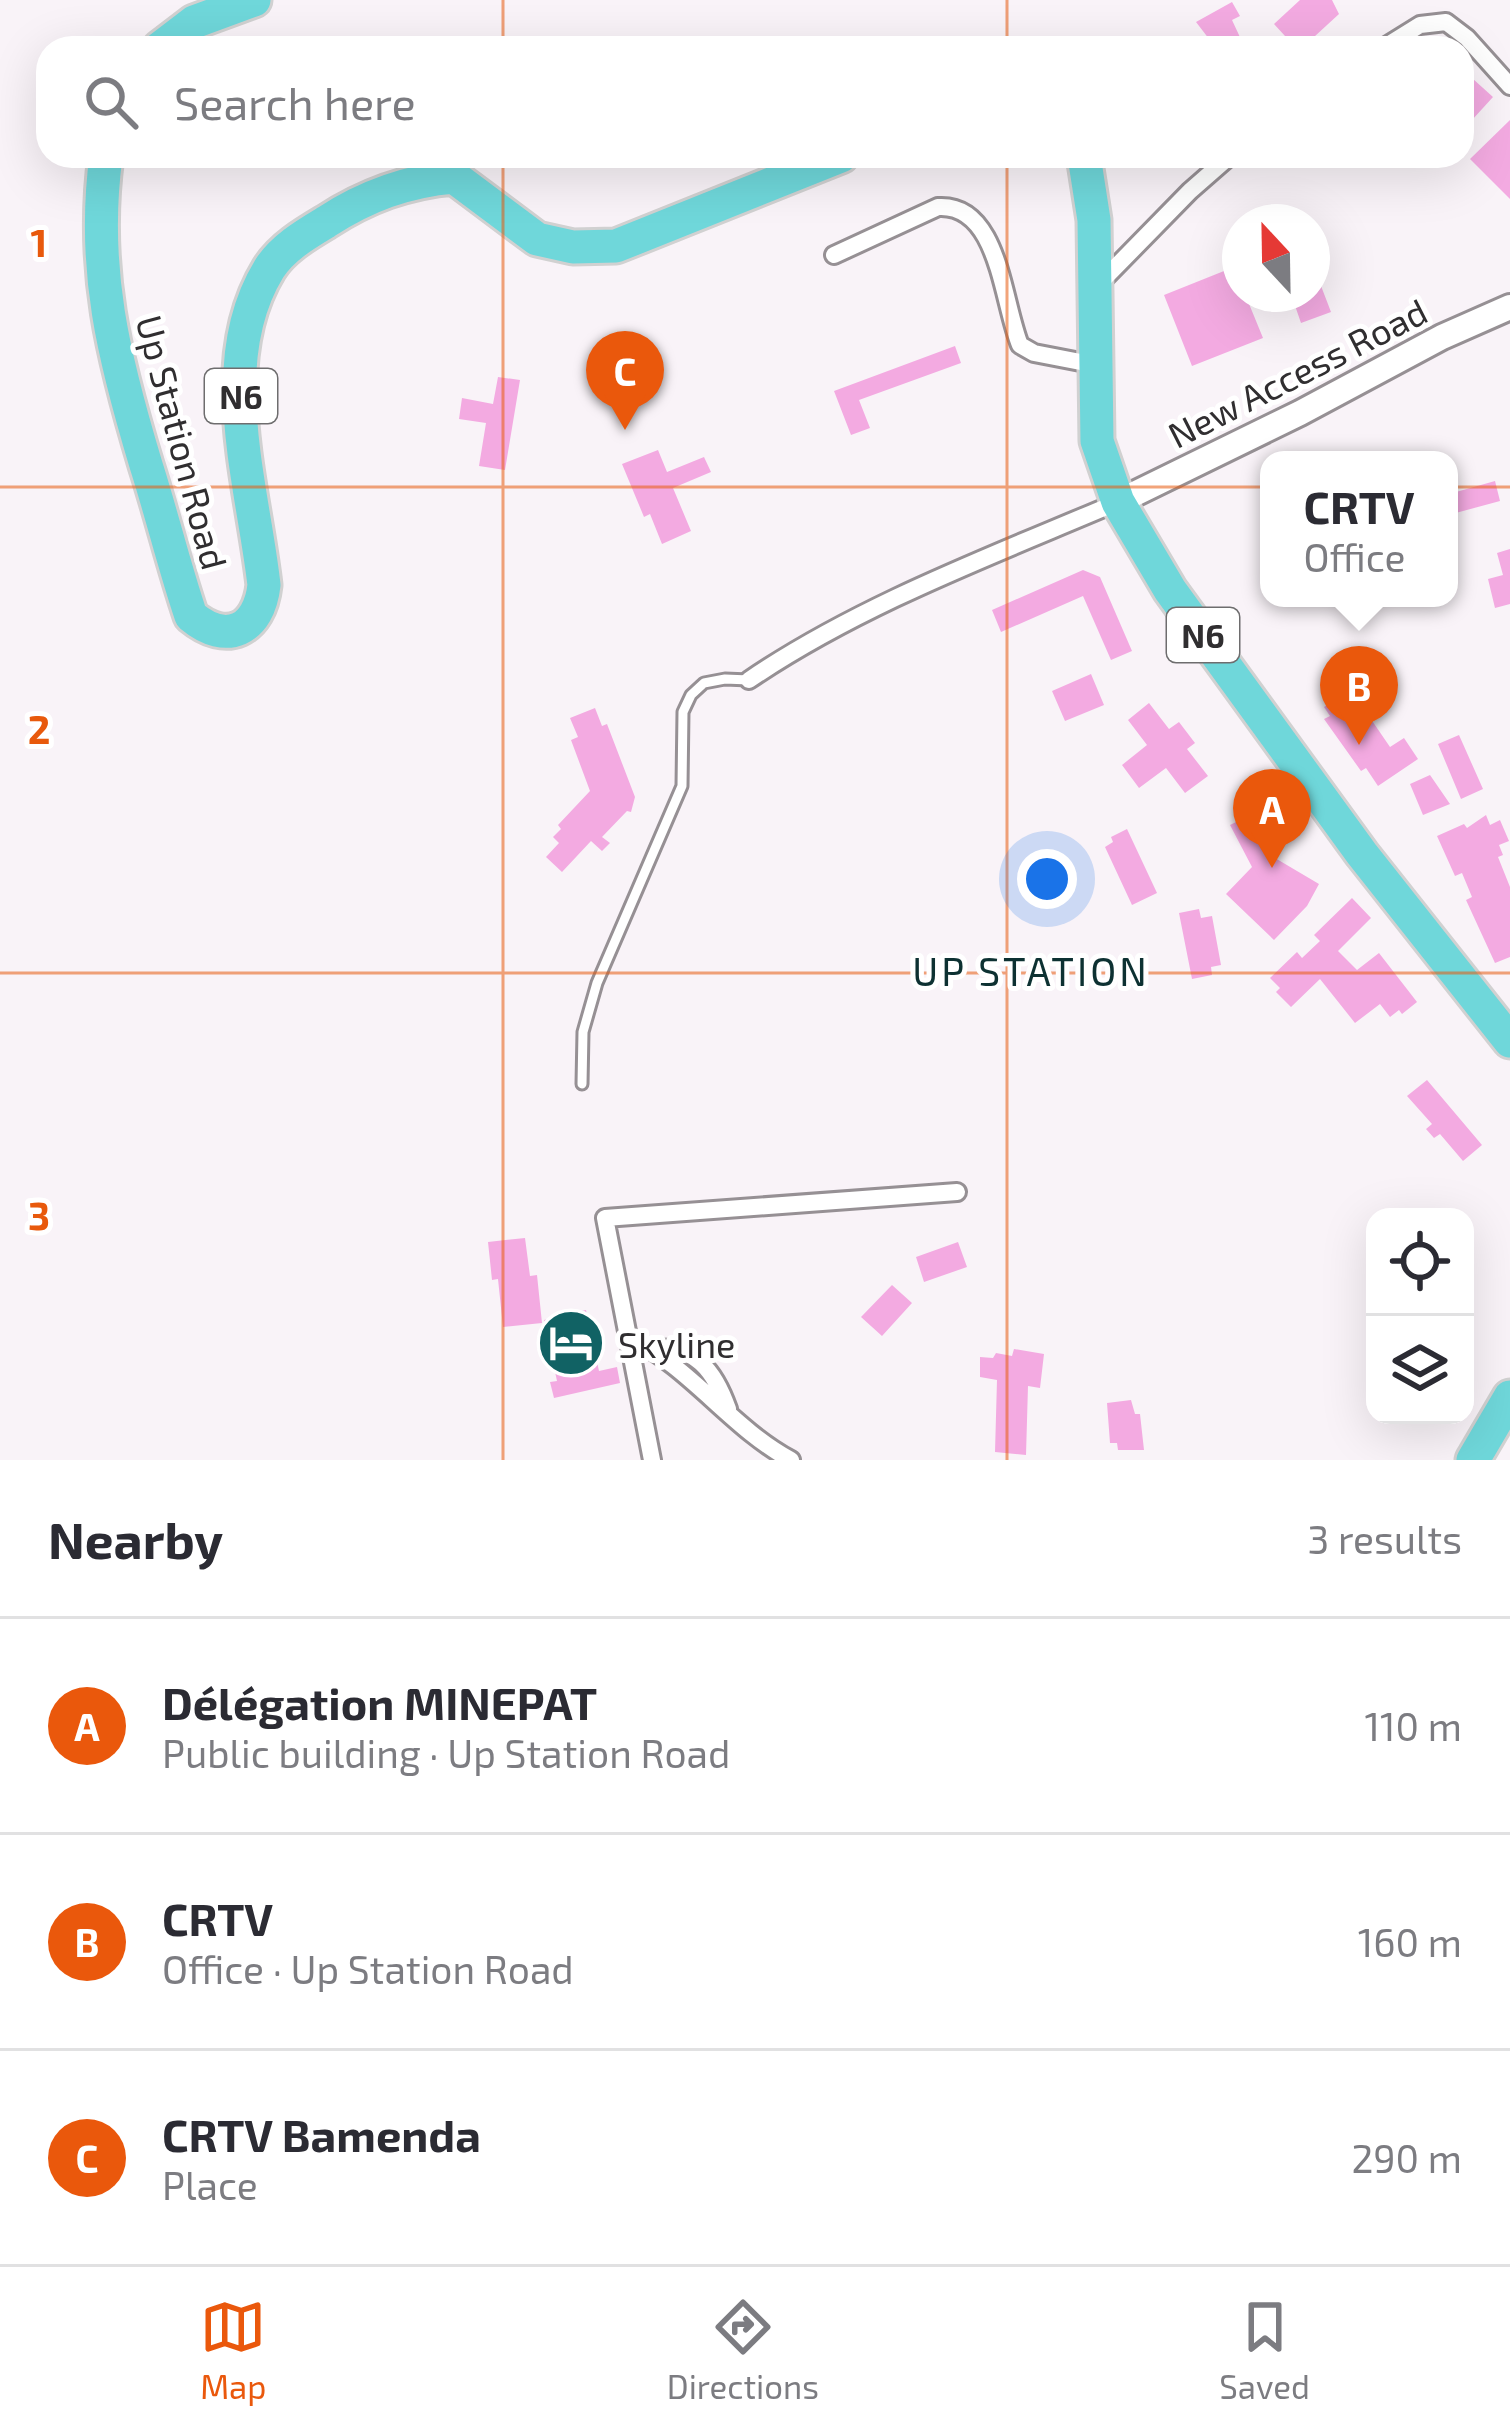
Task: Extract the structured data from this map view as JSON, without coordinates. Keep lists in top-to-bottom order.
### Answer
{
  "streets": {
    "highway": ["N6", "Up Station Road"],
    "main road": ["New Access Road"]
  },
  "crossings": [
    ["New Access Road", "N6"]
  ],
  "districts": ["UP STATION"],
  "places": {
    "hotel": ["Skyline"]
  },
  "north": "top",
  "page": {
    "search": "Search here",
    "pins": ["C", "B", "A"],
    "popup": ["CRTV", "Office"],
    "heading": ["Nearby", "3 results"],
    "list": [
      {
        "mark": "A",
        "name": "Délégation MINEPAT",
        "note": "Public building · Up Station Road",
        "value": "110 m"
      },
      {
        "mark": "B",
        "name": "CRTV",
        "note": "Office · Up Station Road",
        "value": "160 m"
      },
      {
        "mark": "C",
        "name": "CRTV Bamenda",
        "note": "Place",
        "value": "290 m"
      }
    ],
    "nav": ["Map", "Directions", "Saved"]
  },
  "grid": {
    "rows": ["1", "2", "3"]
  }
}
